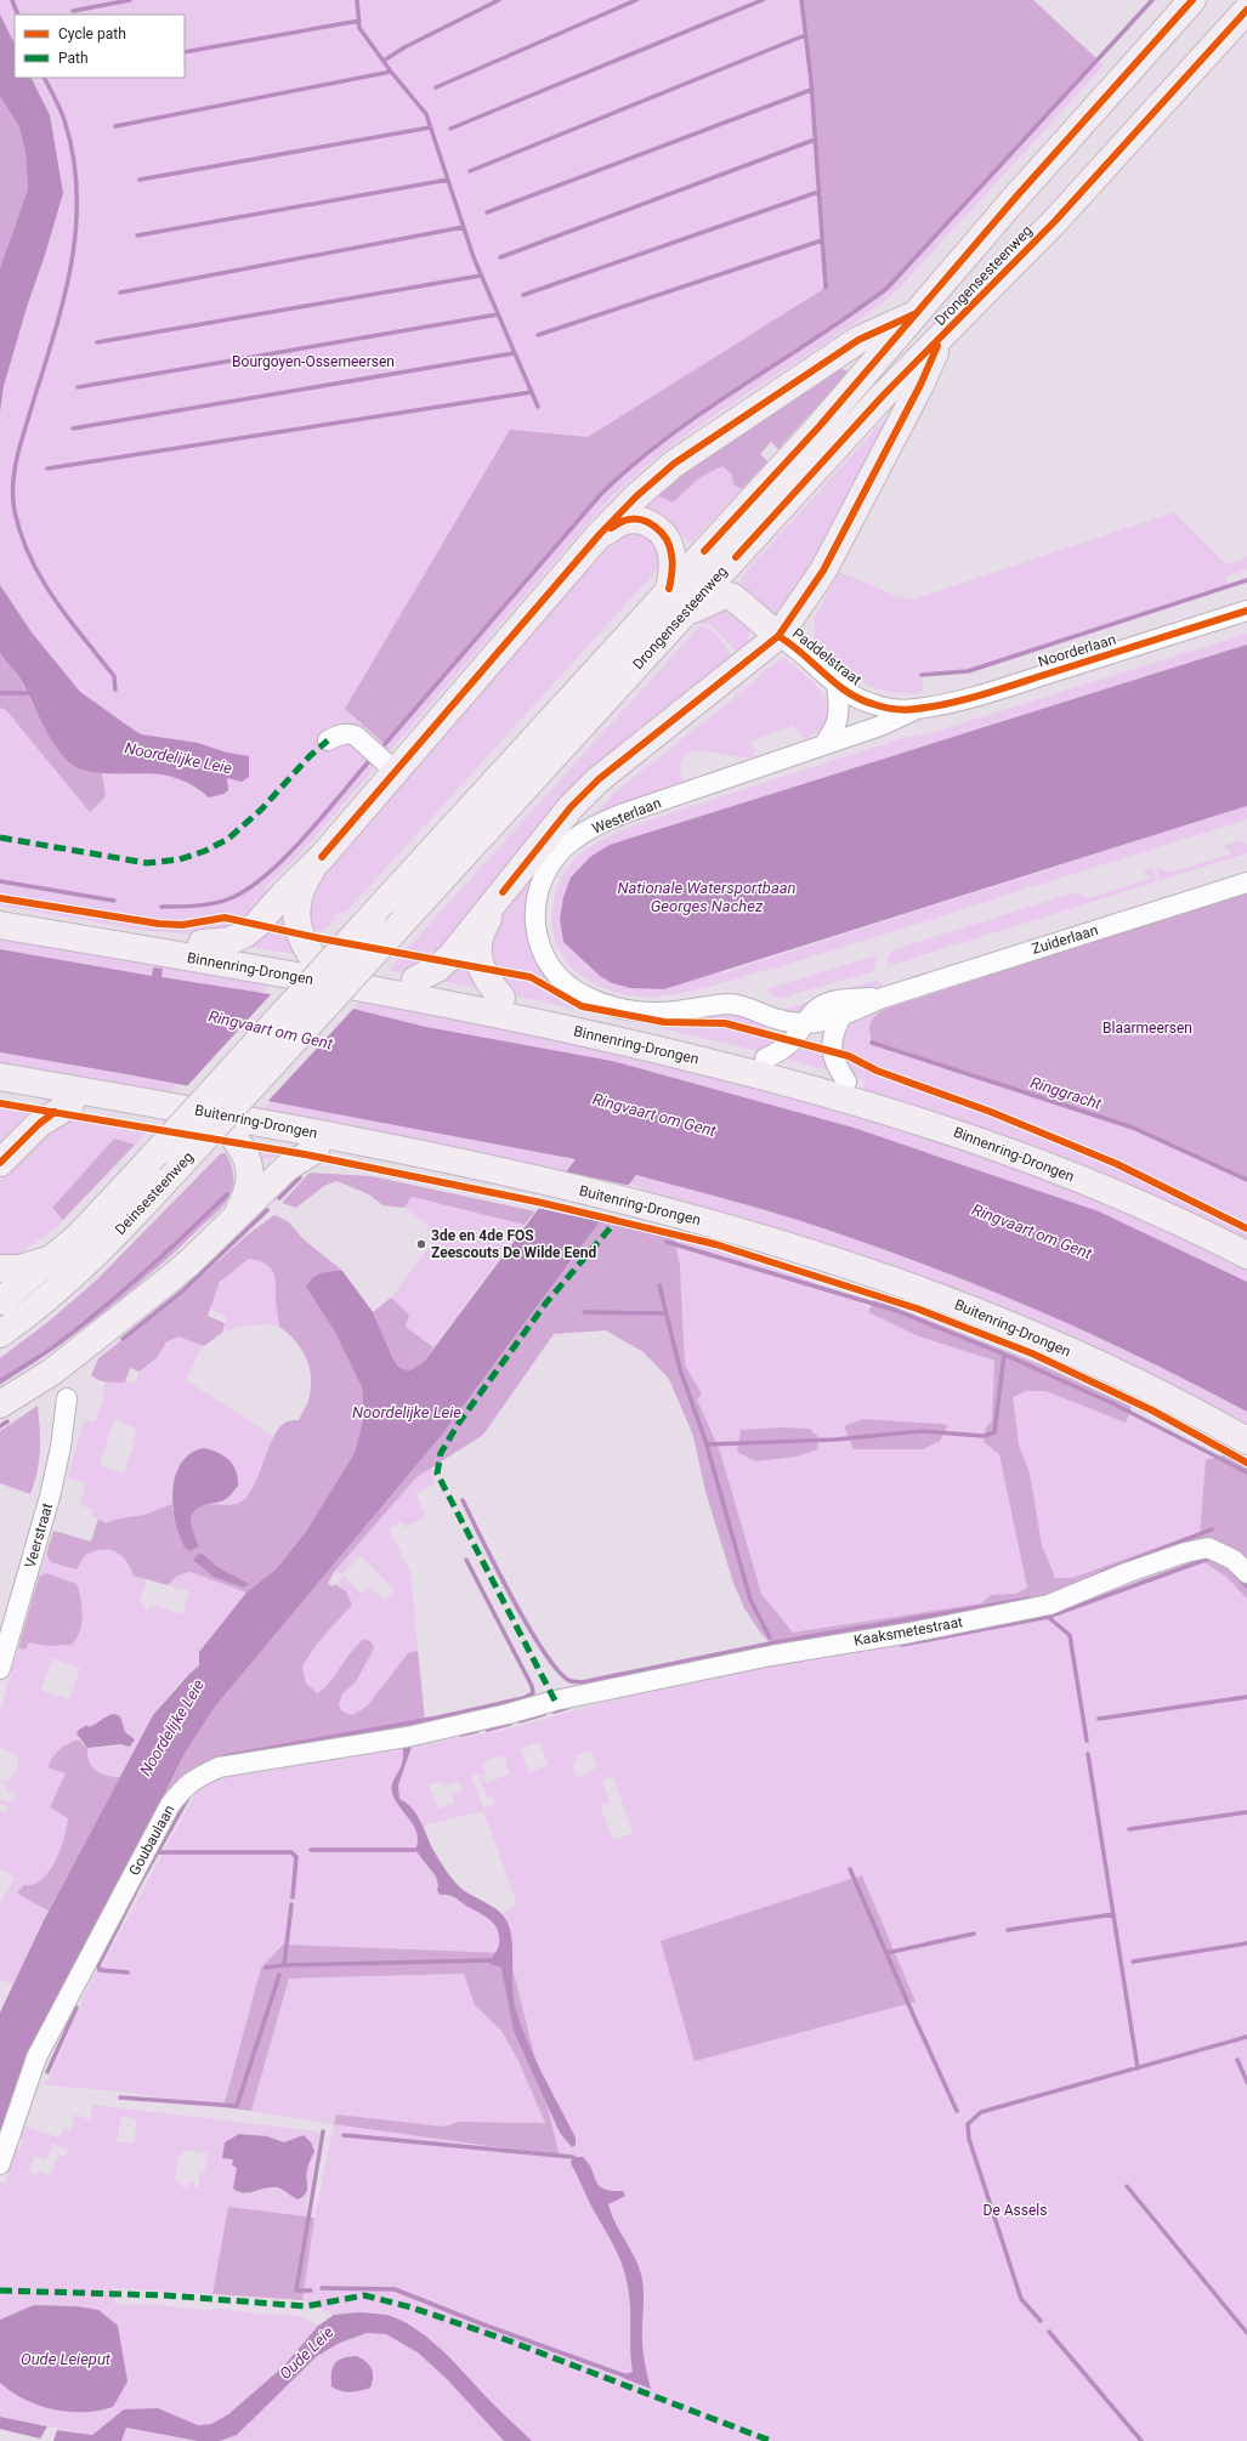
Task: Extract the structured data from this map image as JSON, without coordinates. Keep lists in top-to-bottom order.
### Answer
{
  "streets": {
    "highway": [
      "Drongensesteenweg",
      "Binnenring-Drongen",
      "Buitenring-Drongen",
      "Deinsesteenweg"
    ],
    "street": [
      "Noorderlaan",
      "Paddelstraat",
      "Westerlaan",
      "Zuiderlaan",
      "Veerstraat",
      "Kaaksmetestraat",
      "Goubaulaan"
    ]
  },
  "crossings": [
    ["Drongensesteenweg", "Deinsesteenweg"],
    ["Noorderlaan", "Paddelstraat"],
    ["Noorderlaan", "Westerlaan"],
    ["Paddelstraat", "Westerlaan"],
    ["Westerlaan", "Zuiderlaan"],
    ["Kaaksmetestraat", "Goubaulaan"]
  ],
  "water": [
    "Noordelijke Leie",
    "Nationale Watersportbaan Georges Nachez",
    "Ringvaart om Gent",
    "Ringgracht",
    "Oude Leie",
    "Oude Leieput"
  ],
  "parks": ["Bourgoyen-Ossemeersen", "Blaarmeersen", "De Assels"],
  "places": ["3de en 4de FOS Zeescouts De Wilde Eend"],
  "legend": ["Cycle path", "Path"]
}
